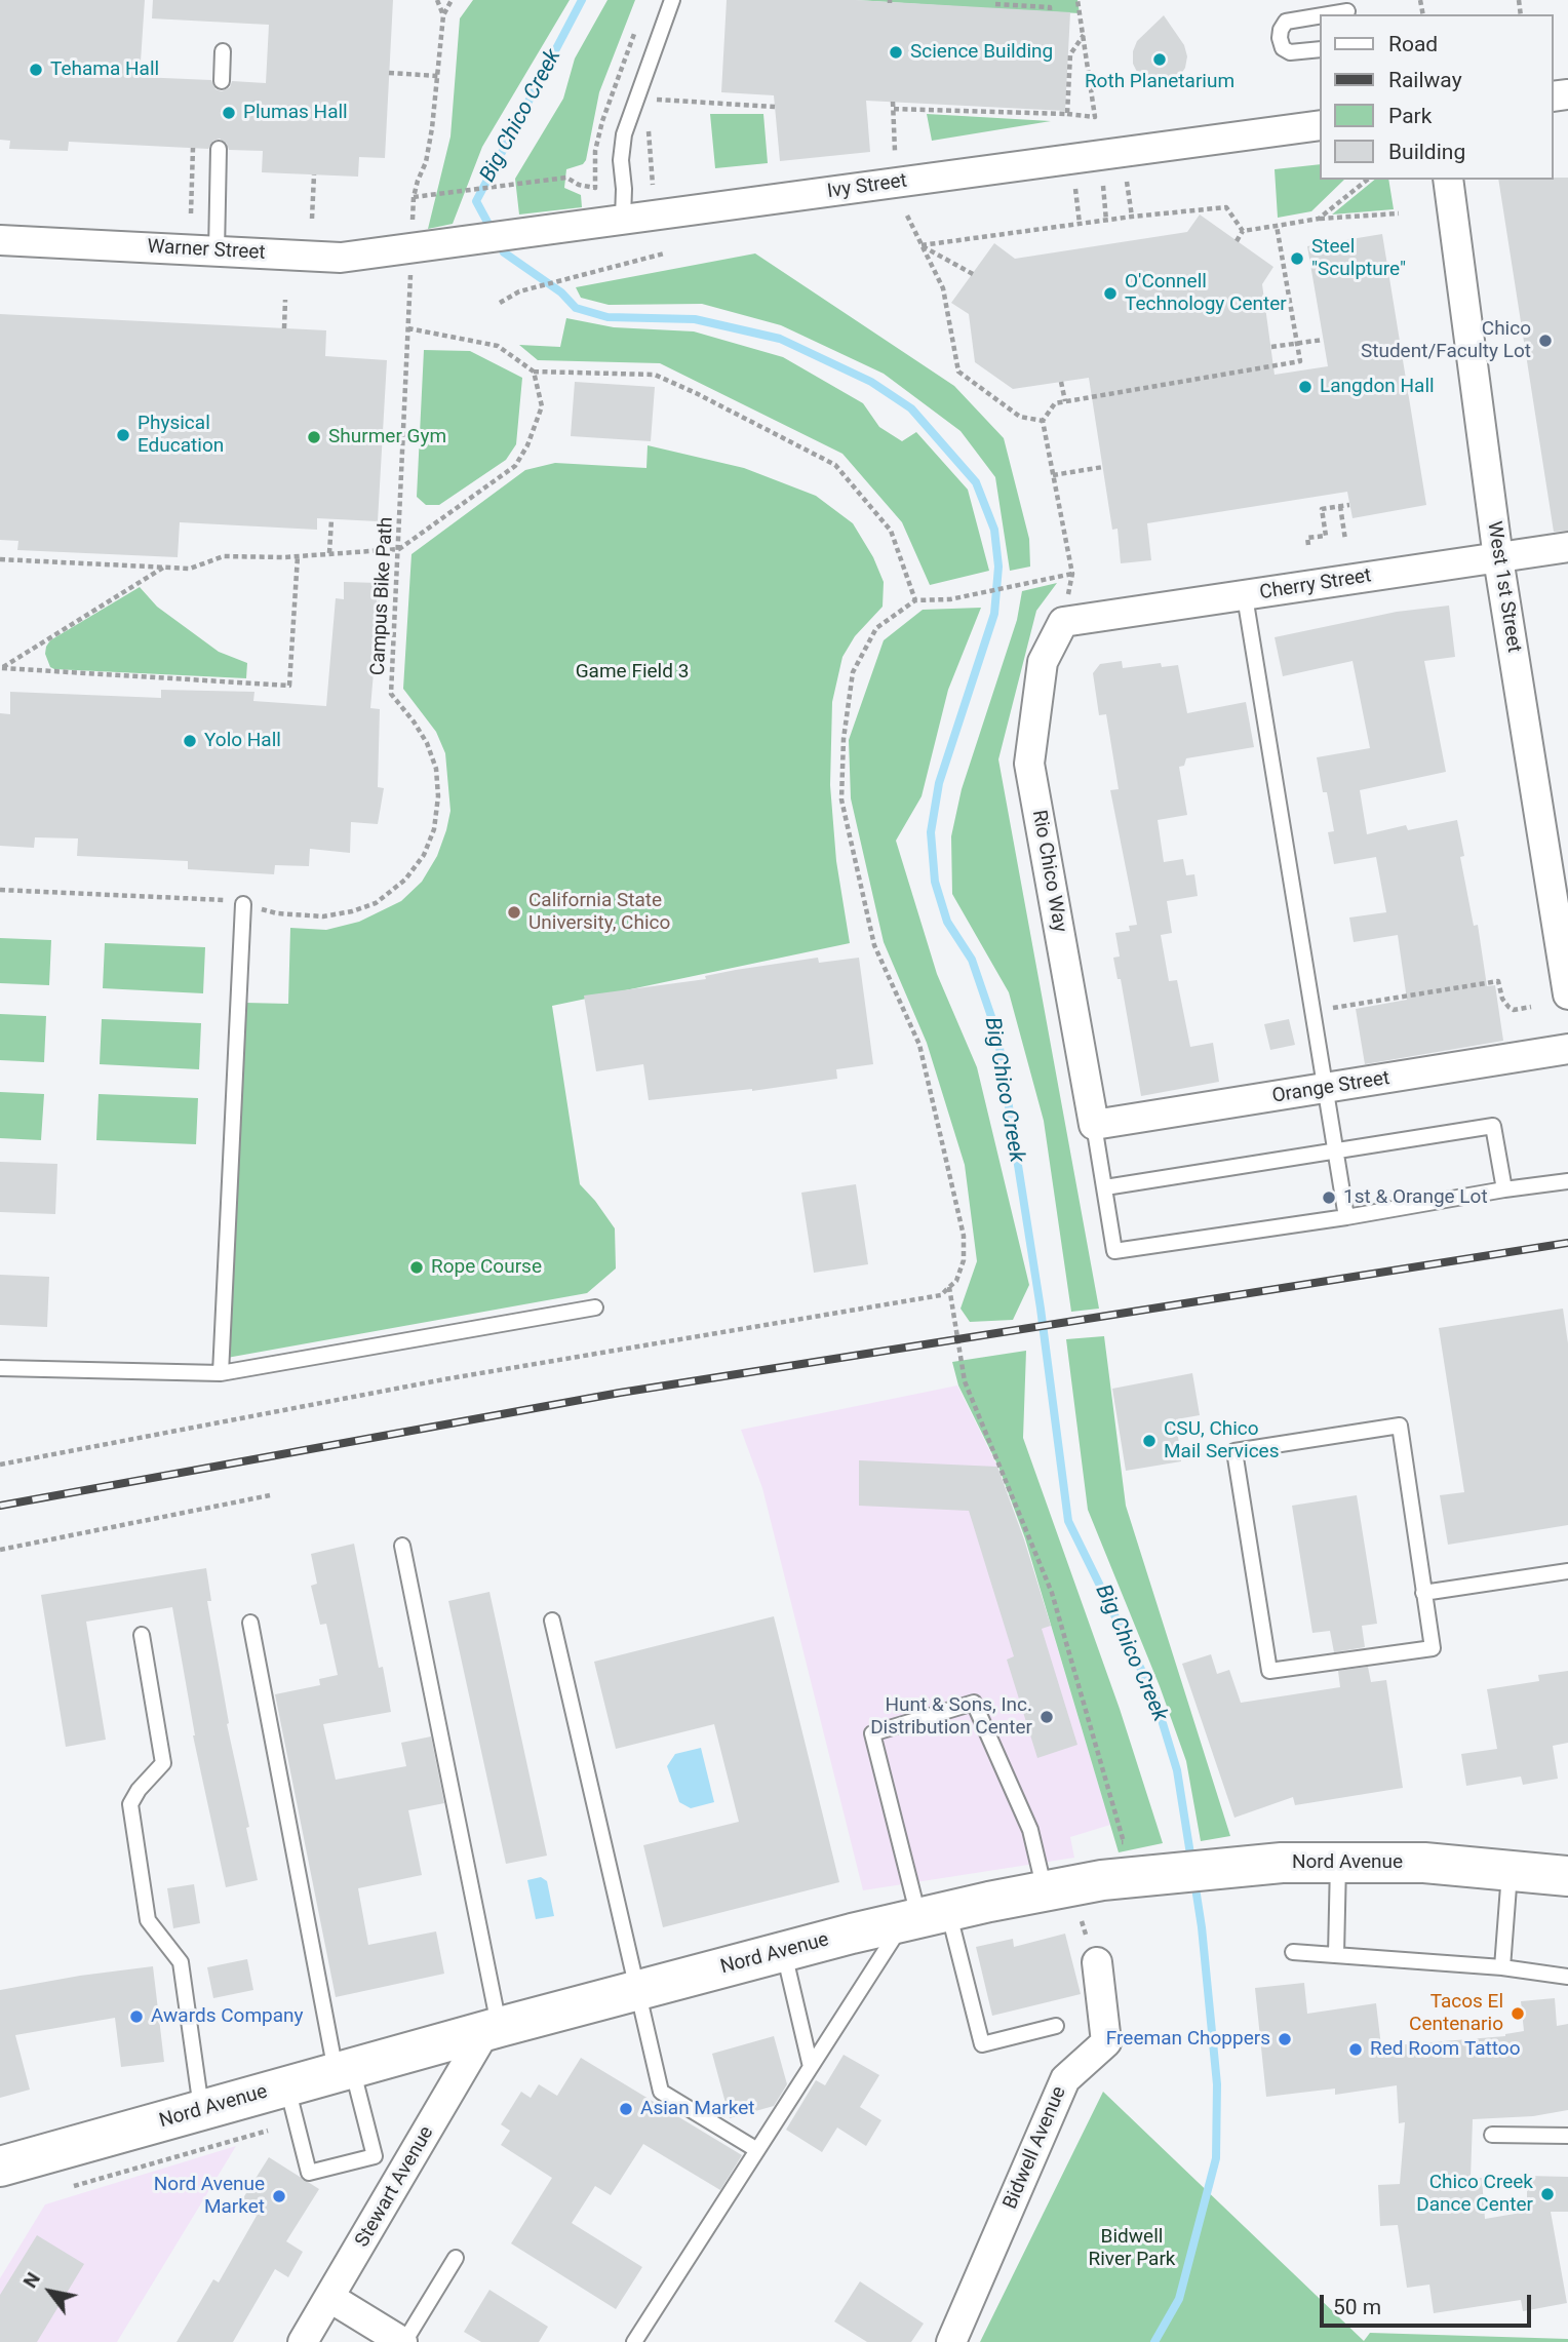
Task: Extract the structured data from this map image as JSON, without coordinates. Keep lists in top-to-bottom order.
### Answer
{
  "streets": {
    "main road": ["Nord Avenue"],
    "street": [
      "Ivy Street",
      "Warner Street",
      "Cherry Street",
      "West 1st Street",
      "Rio Chico Way",
      "Orange Street",
      "Bidwell Avenue",
      "Stewart Avenue"
    ],
    "path": ["Campus Bike Path"]
  },
  "crossings": [
    ["Ivy Street", "Warner Street"],
    ["Cherry Street", "West 1st Street"],
    ["Cherry Street", "Rio Chico Way"],
    ["Rio Chico Way", "Orange Street"],
    ["Nord Avenue", "Stewart Avenue"]
  ],
  "water": ["Big Chico Creek"],
  "parks": ["Game Field 3", "Bidwell River Park"],
  "places": [
    "Science Building",
    "Roth Planetarium",
    "Tehama Hall",
    "Plumas Hall",
    "Steel \"Sculpture\"",
    "O'Connell Technology Center",
    "Chico Student/Faculty Lot",
    "Langdon Hall",
    "Physical Education",
    "Shurmer Gym",
    "Yolo Hall",
    "California State University, Chico",
    "1st & Orange Lot",
    "Rope Course",
    "CSU, Chico Mail Services",
    "Hunt & Sons, Inc. Distribution Center",
    "Tacos El Centenario",
    "Awards Company",
    "Freeman Choppers",
    "Red Room Tattoo",
    "Asian Market",
    "Chico Creek Dance Center",
    "Nord Avenue Market"
  ],
  "legend": [
    "Road",
    "Railway",
    "Park",
    "Building"
  ],
  "scale_bar": "50 m",
  "north": "top left"
}
